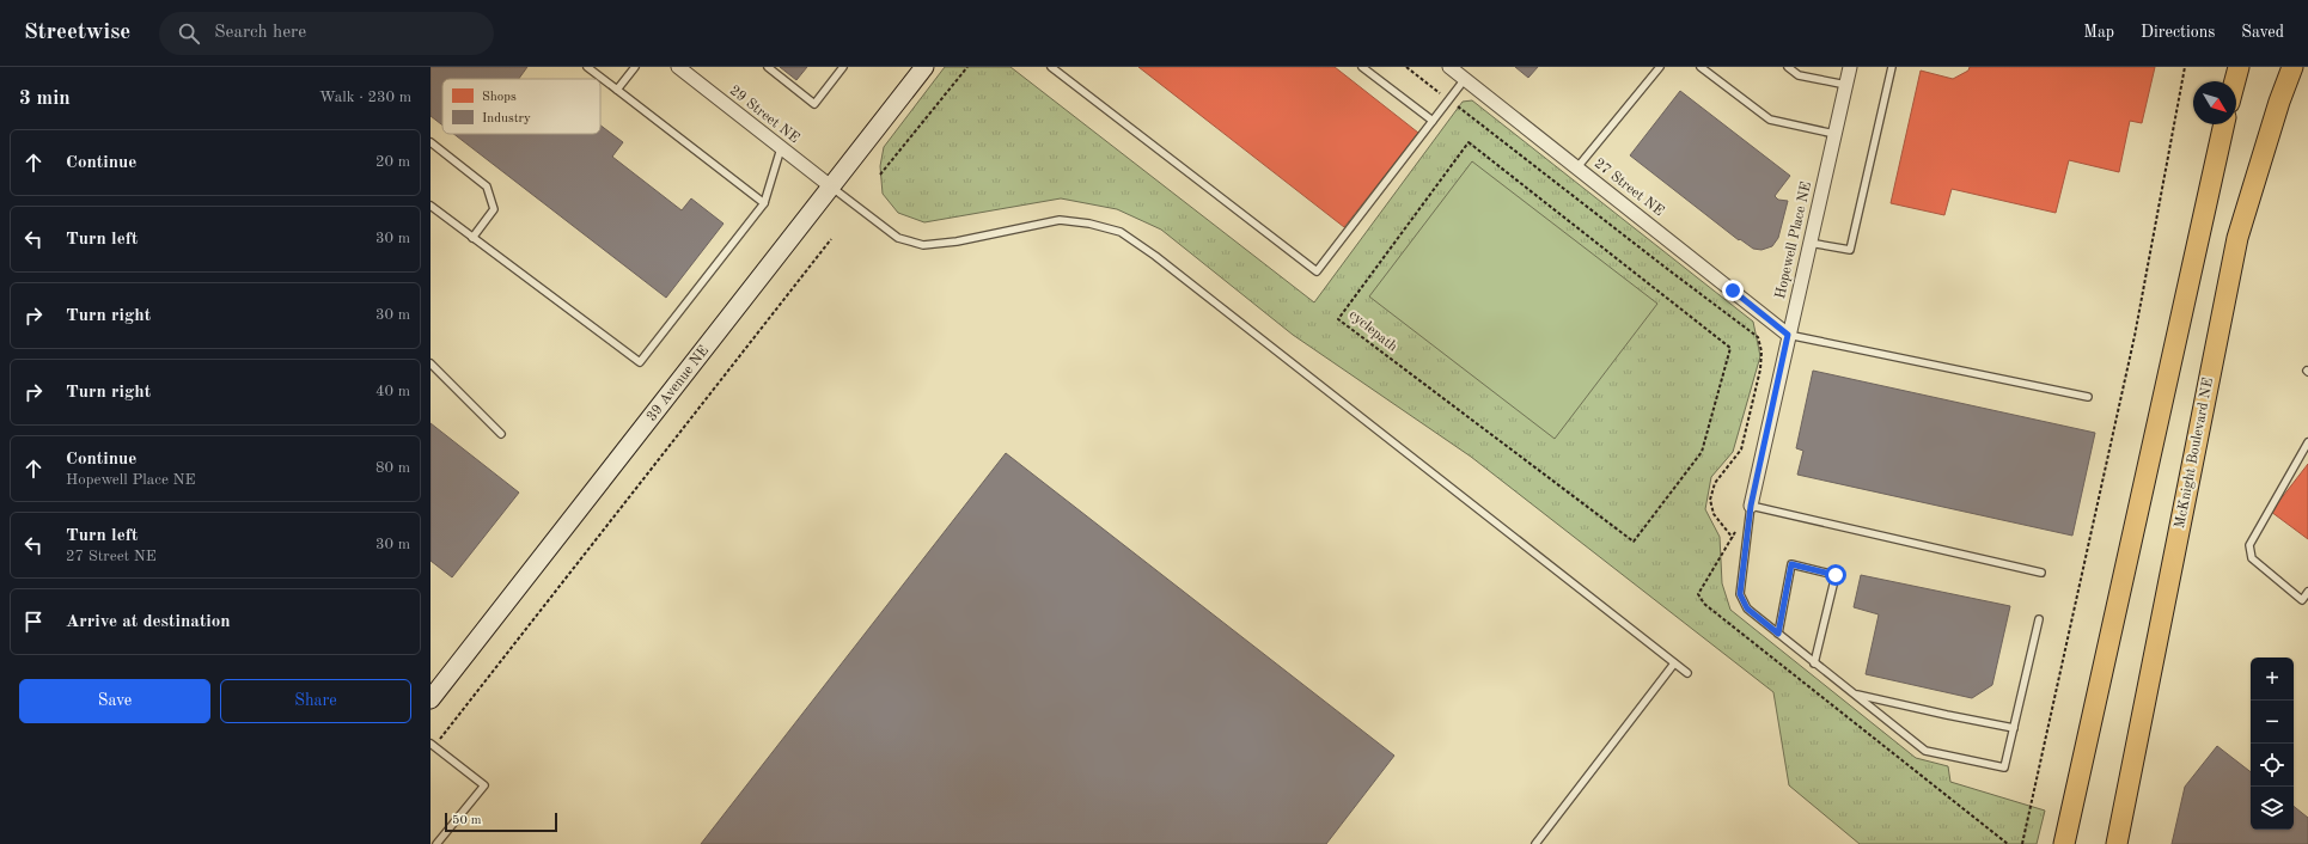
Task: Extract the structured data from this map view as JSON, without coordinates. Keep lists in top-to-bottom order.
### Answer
{
  "streets": {
    "main road": ["McKnight Boulevard NE"],
    "street": [
      "29 Street NE",
      "27 Street NE",
      "Hopewell Place NE",
      "39 Avenue NE"
    ],
    "path": ["cyclepath"]
  },
  "crossings": [
    ["29 Street NE", "39 Avenue NE"],
    ["27 Street NE", "Hopewell Place NE"]
  ],
  "legend": ["Shops", "Industry"],
  "scale_bar": "50 m",
  "north": "bottom right",
  "page": {
    "header": "Streetwise",
    "search": "Search here",
    "nav": ["Map", "Directions", "Saved"],
    "heading": ["3 min", "Walk · 230 m"],
    "list": [
      ["Continue", "20 m"],
      ["Turn left", "30 m"],
      ["Turn right", "30 m"],
      ["Turn right", "40 m"],
      ["Continue", "Hopewell Place NE", "80 m"],
      ["Turn left", "27 Street NE", "30 m"],
      "Arrive at destination"
    ],
    "map_buttons": ["+", "−"],
    "buttons": ["Save", "Share"],
    "scale": "50 m"
  }
}
